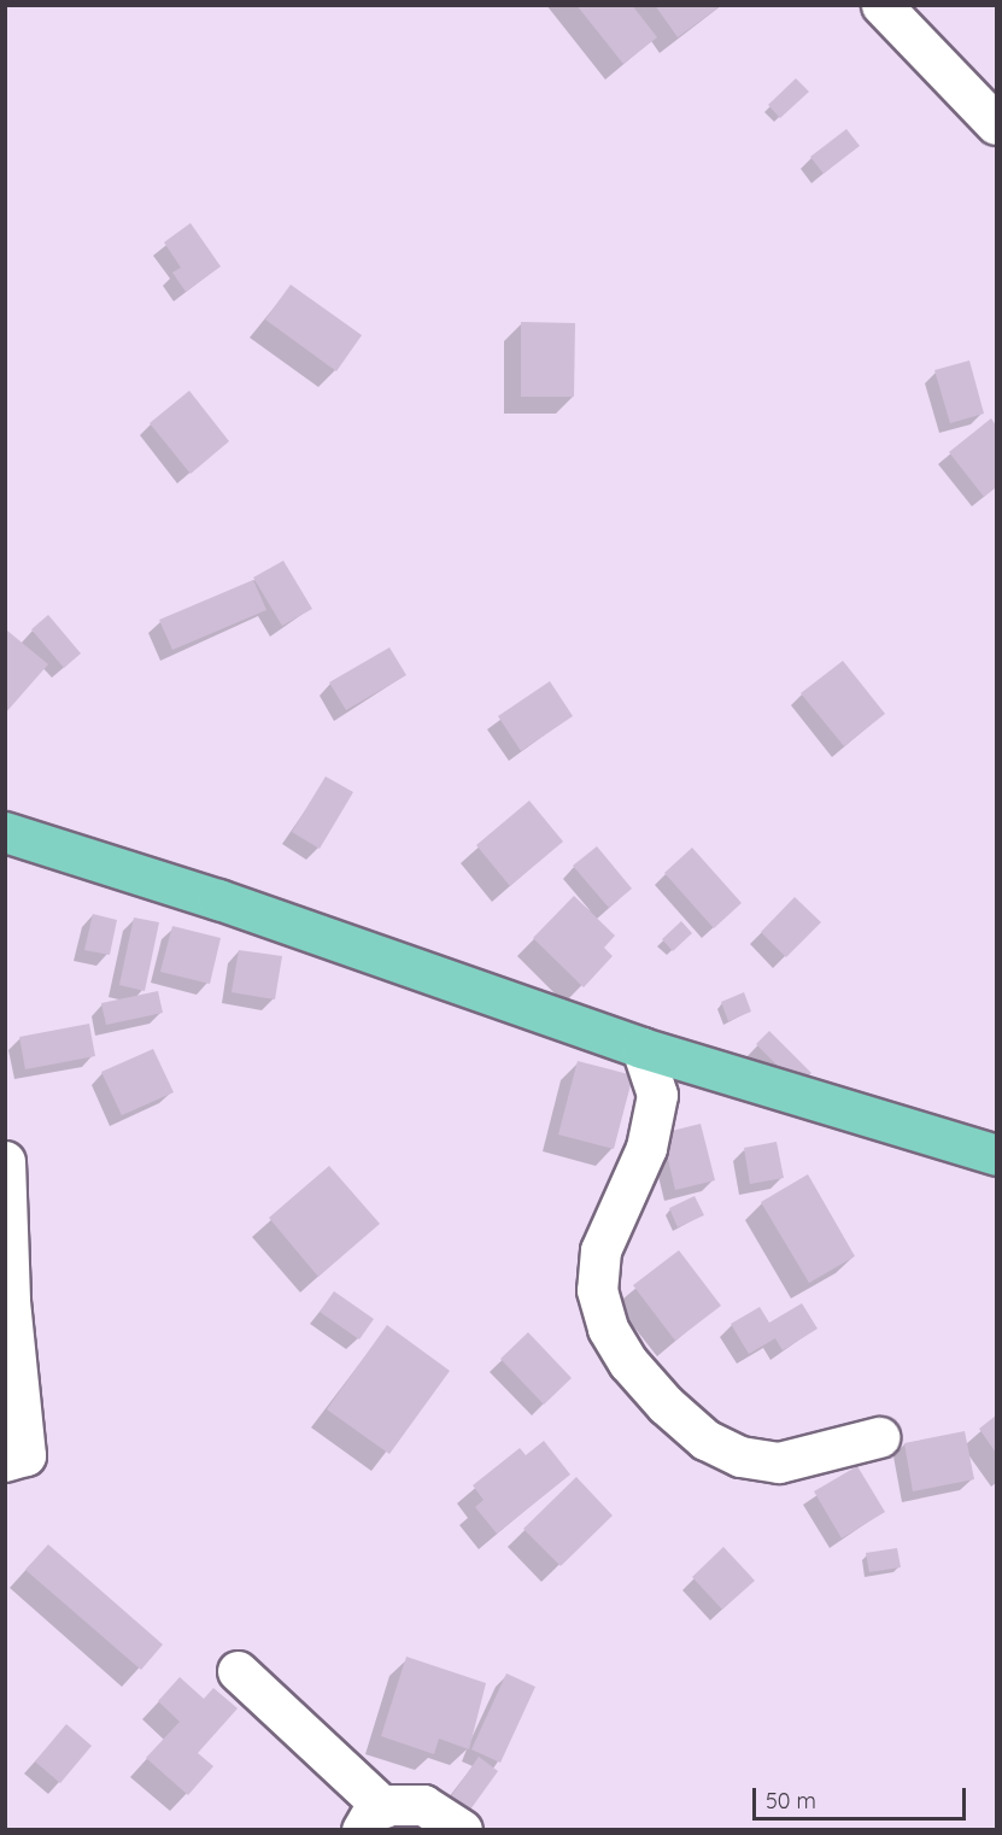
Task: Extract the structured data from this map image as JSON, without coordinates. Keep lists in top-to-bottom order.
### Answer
{
  "scale_bar": "50 m"
}
